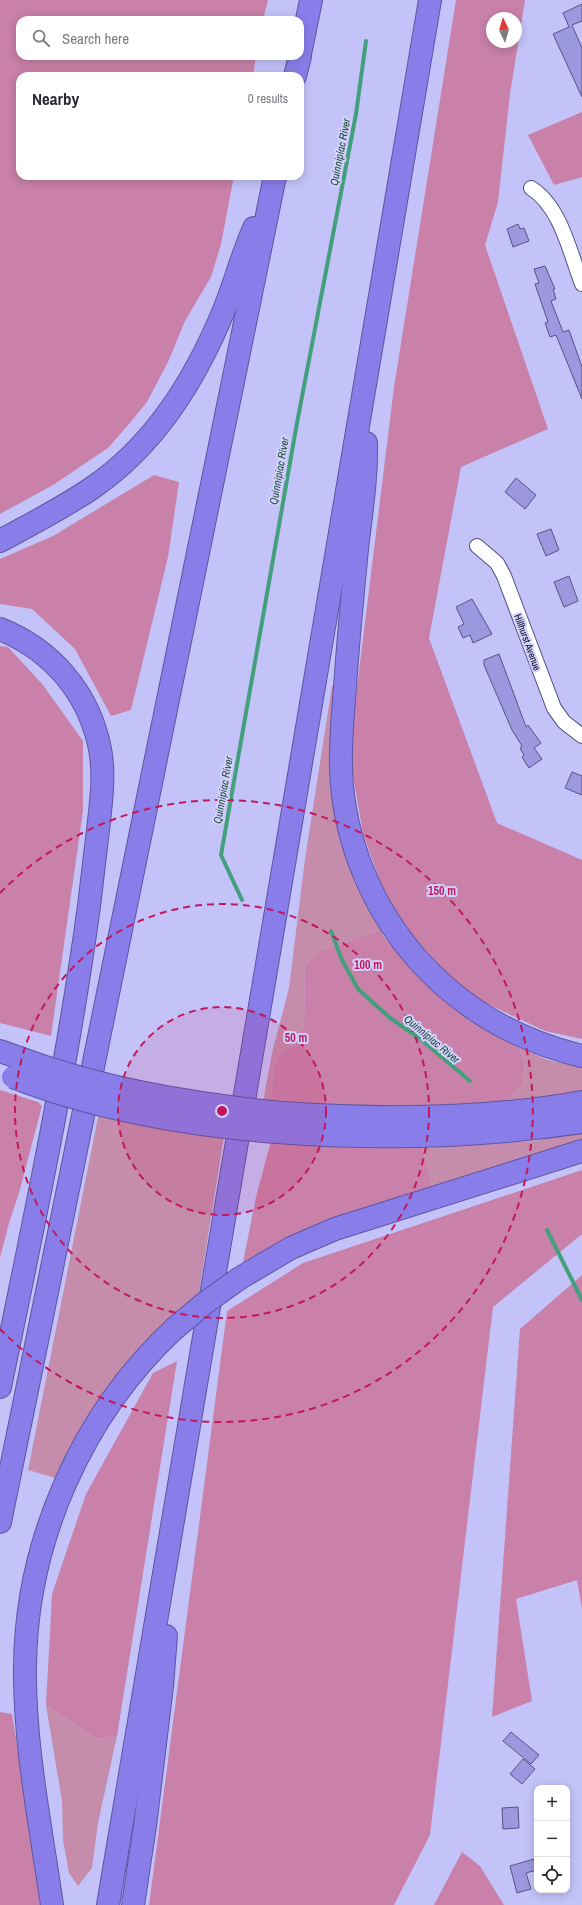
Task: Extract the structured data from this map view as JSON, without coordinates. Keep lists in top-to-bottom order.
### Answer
{
  "streets": {
    "street": ["Hillhurst Avenue"]
  },
  "water": ["Quinnipiac River"],
  "north": "top",
  "page": {
    "search": "Search here",
    "heading": ["Nearby", "0 results"],
    "map_buttons": ["+", "−"]
  },
  "rings": ["150 m", "100 m", "50 m"]
}
